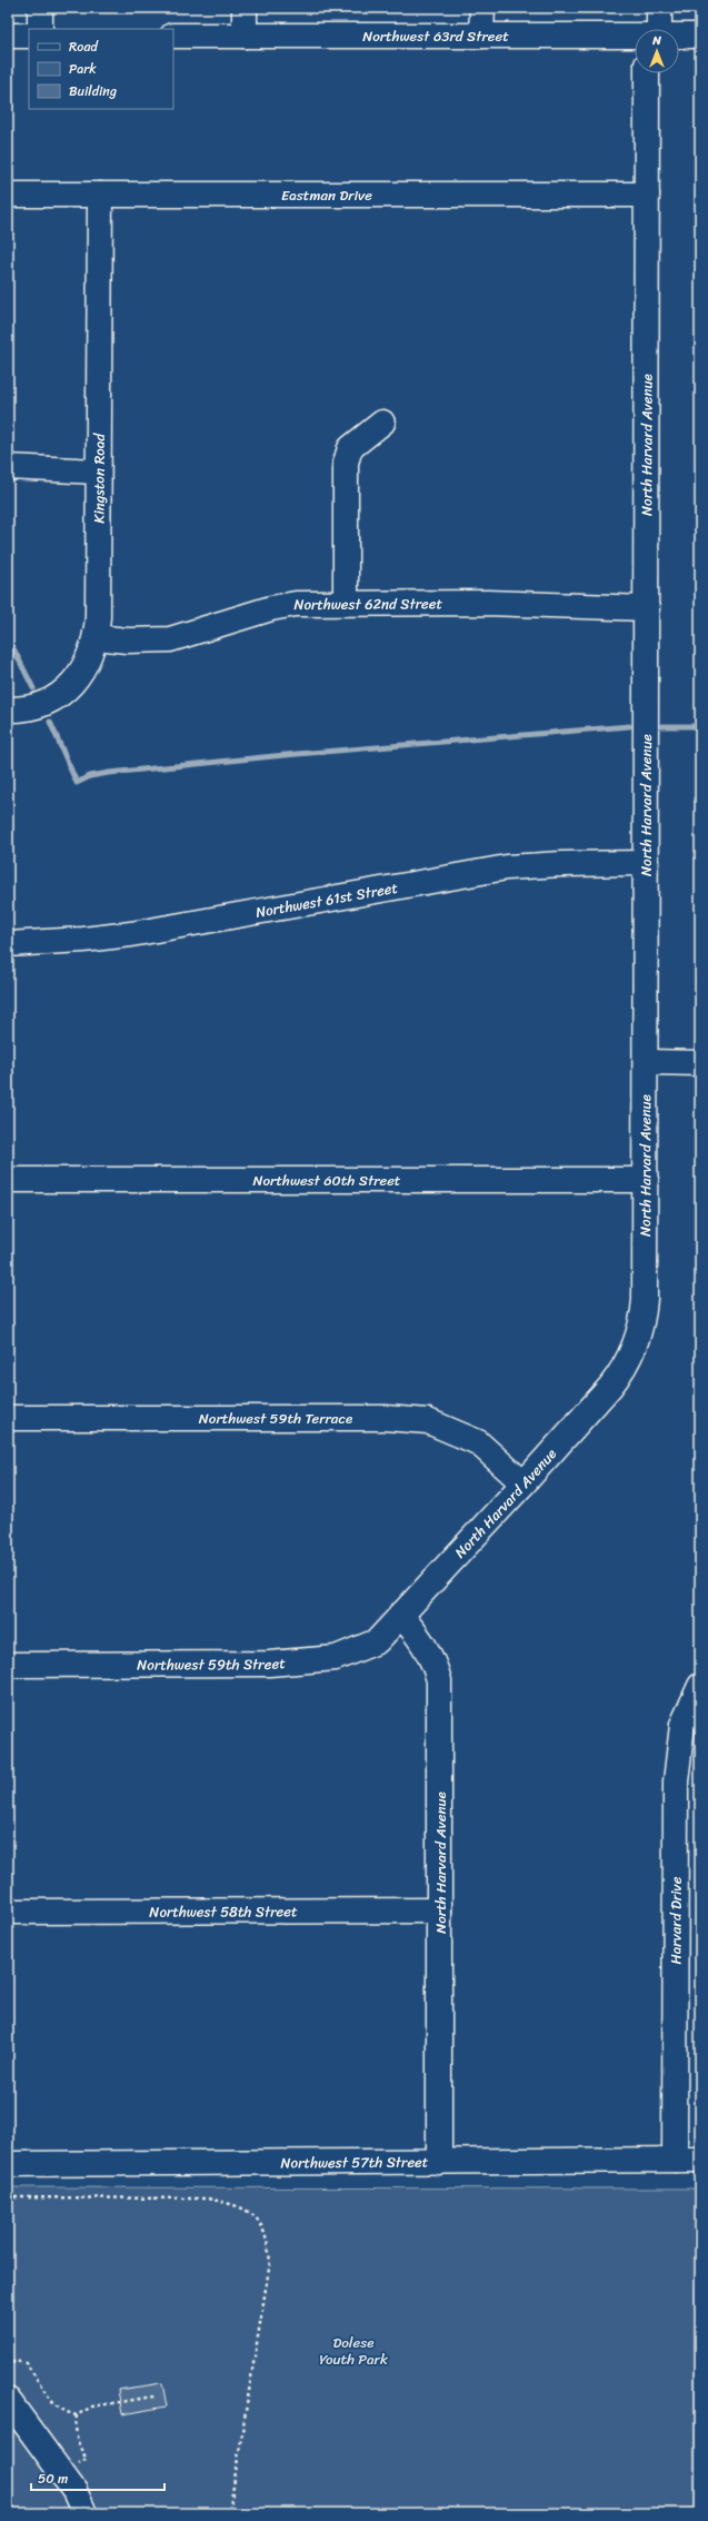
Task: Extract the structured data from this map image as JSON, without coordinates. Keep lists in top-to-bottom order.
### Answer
{
  "streets": {
    "street": [
      "Northwest 63rd Street",
      "Eastman Drive",
      "North Harvard Avenue",
      "Kingston Road",
      "Northwest 62nd Street",
      "Northwest 61st Street",
      "Northwest 60th Street",
      "Northwest 59th Terrace",
      "Northwest 59th Street",
      "Northwest 58th Street",
      "Harvard Drive",
      "Northwest 57th Street"
    ]
  },
  "crossings": [
    ["Eastman Drive", "North Harvard Avenue"],
    ["Eastman Drive", "Kingston Road"],
    ["North Harvard Avenue", "Northwest 62nd Street"],
    ["North Harvard Avenue", "Northwest 61st Street"],
    ["North Harvard Avenue", "Northwest 60th Street"],
    ["North Harvard Avenue", "Northwest 59th Terrace"],
    ["North Harvard Avenue", "Northwest 59th Street"],
    ["North Harvard Avenue", "Northwest 58th Street"],
    ["North Harvard Avenue", "Northwest 57th Street"],
    ["Kingston Road", "Northwest 62nd Street"],
    ["Harvard Drive", "Northwest 57th Street"]
  ],
  "parks": ["Dolese Youth Park"],
  "legend": ["Road", "Park", "Building"],
  "scale_bar": "50 m",
  "north": "top"
}
